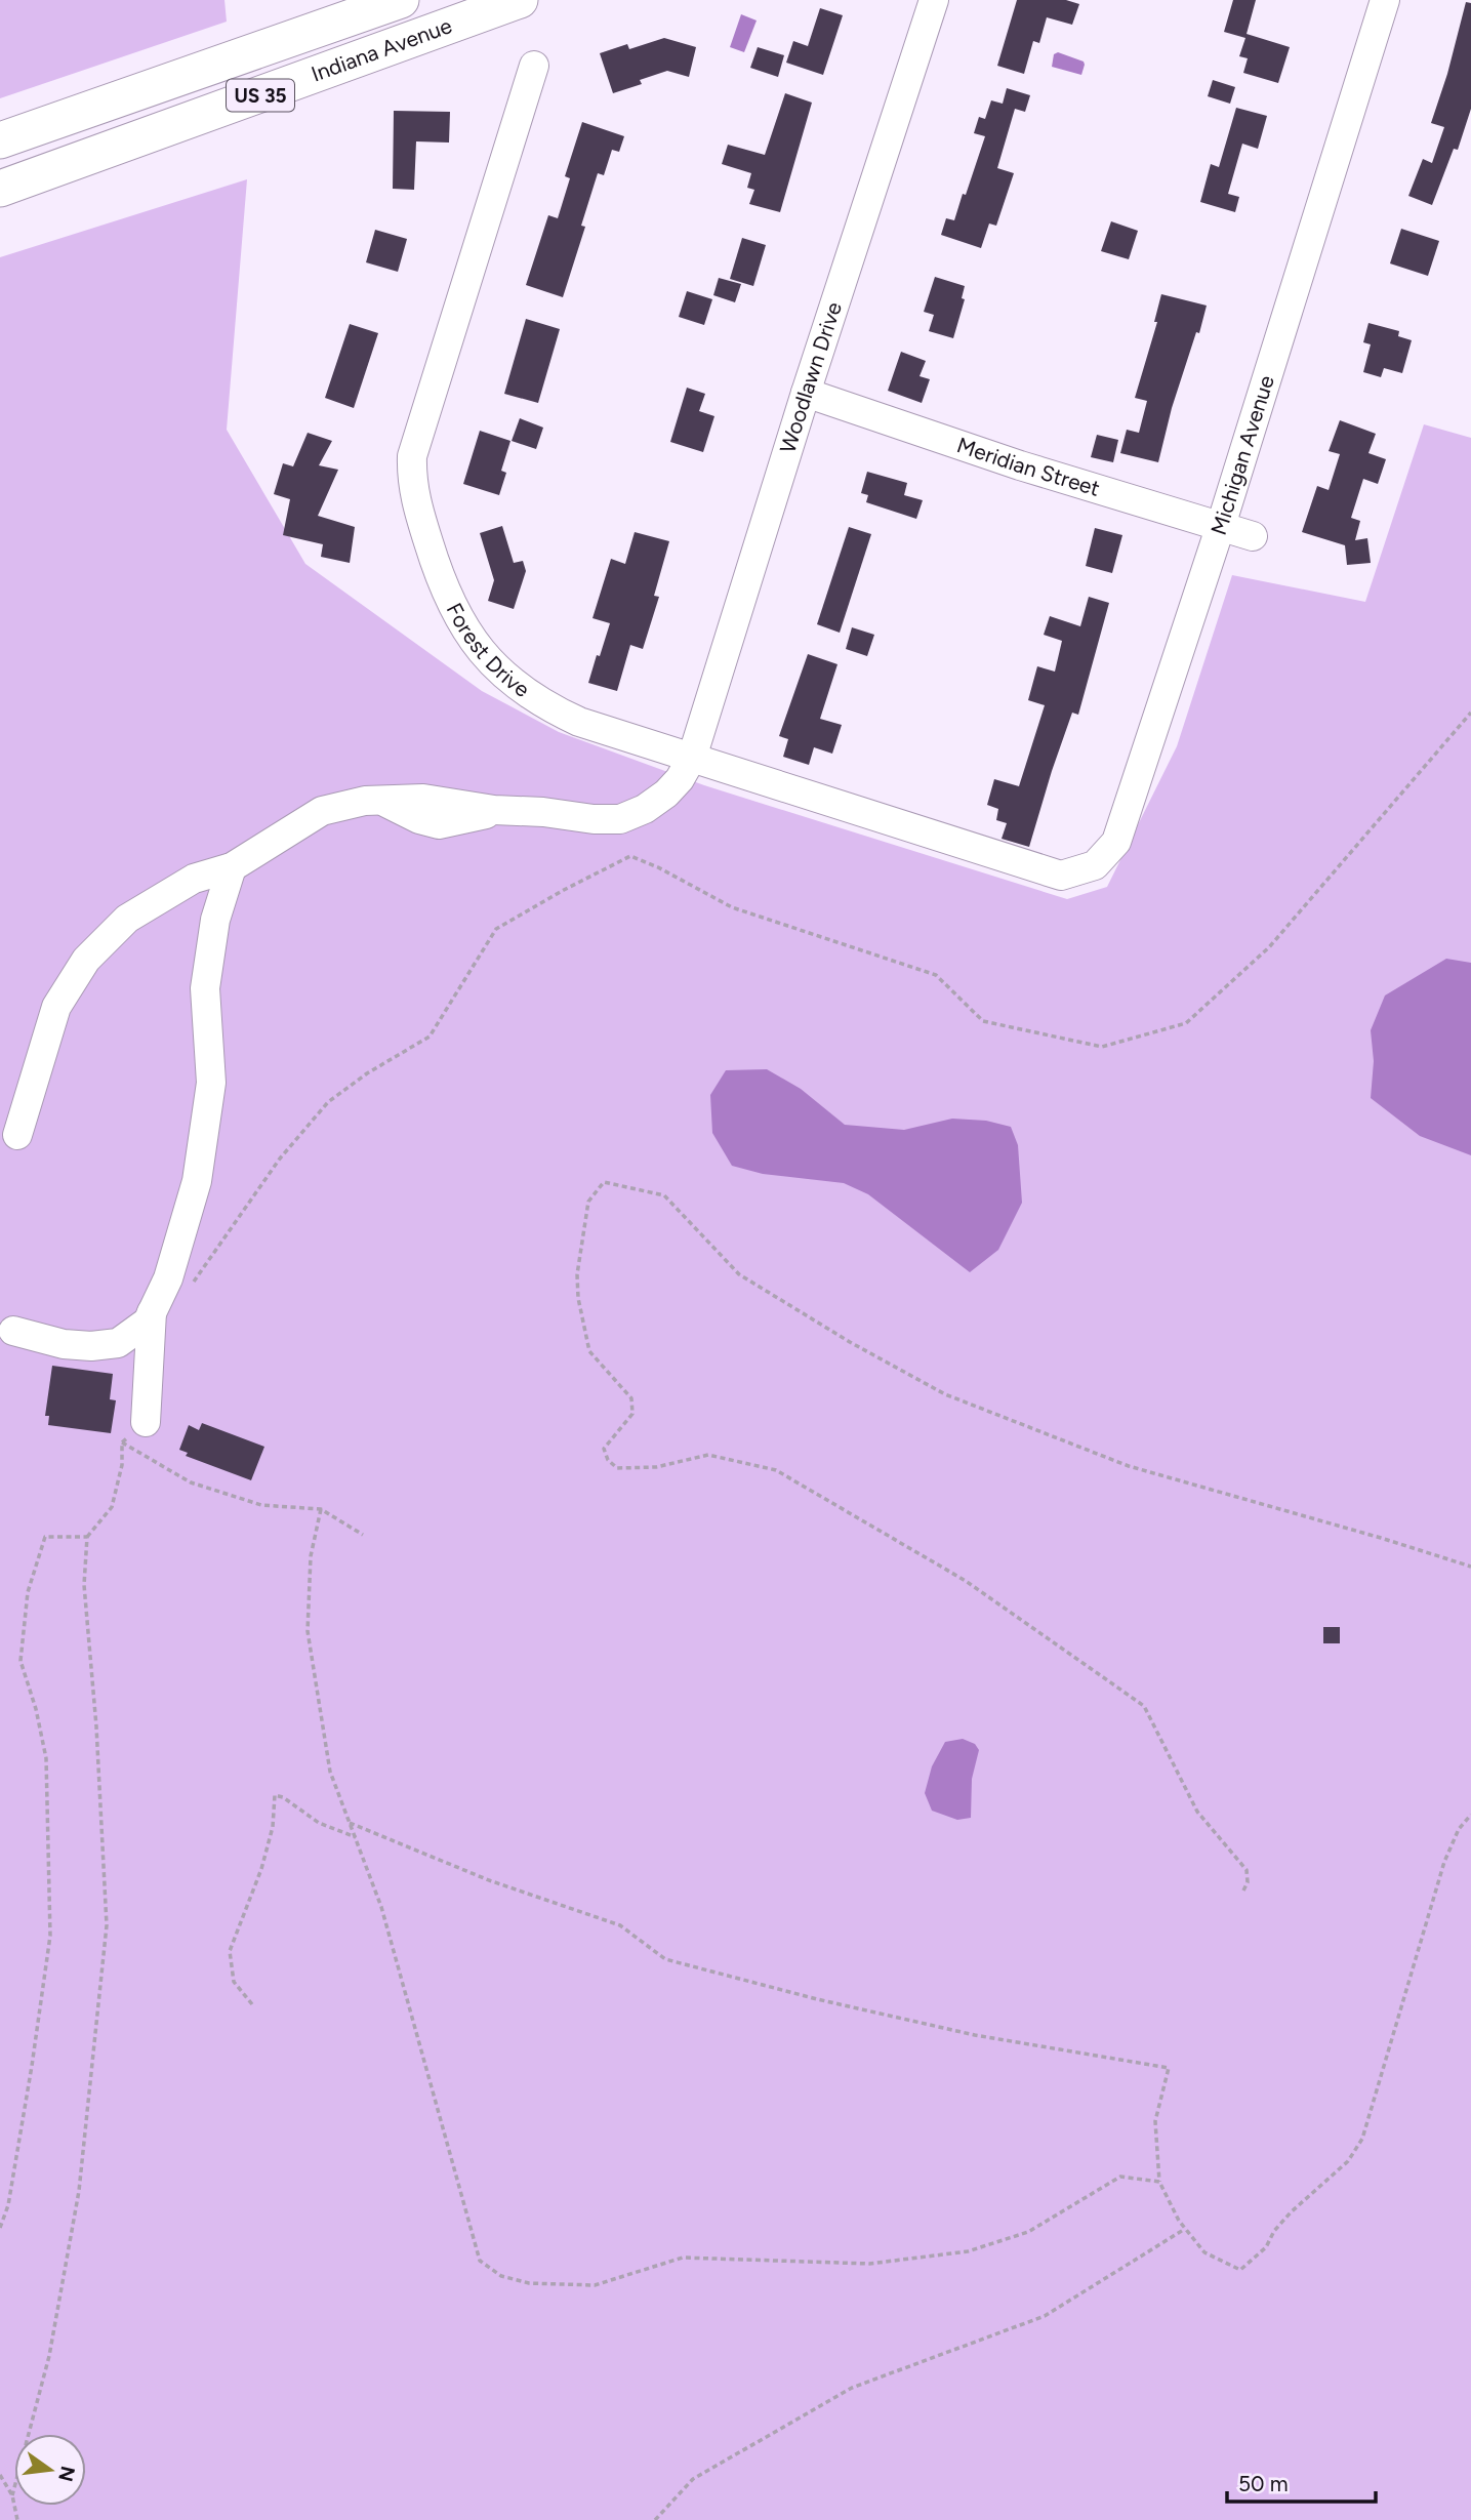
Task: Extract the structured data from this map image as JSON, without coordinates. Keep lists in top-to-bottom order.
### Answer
{
  "streets": {
    "main road": ["Indiana Avenue", "US 35"],
    "street": [
      "Woodlawn Drive",
      "Michigan Avenue",
      "Meridian Street",
      "Forest Drive"
    ]
  },
  "crossings": [
    ["Woodlawn Drive", "Meridian Street"],
    ["Woodlawn Drive", "Forest Drive"],
    ["Michigan Avenue", "Meridian Street"],
    ["Michigan Avenue", "Forest Drive"]
  ],
  "scale_bar": "50 m",
  "north": "right"
}
